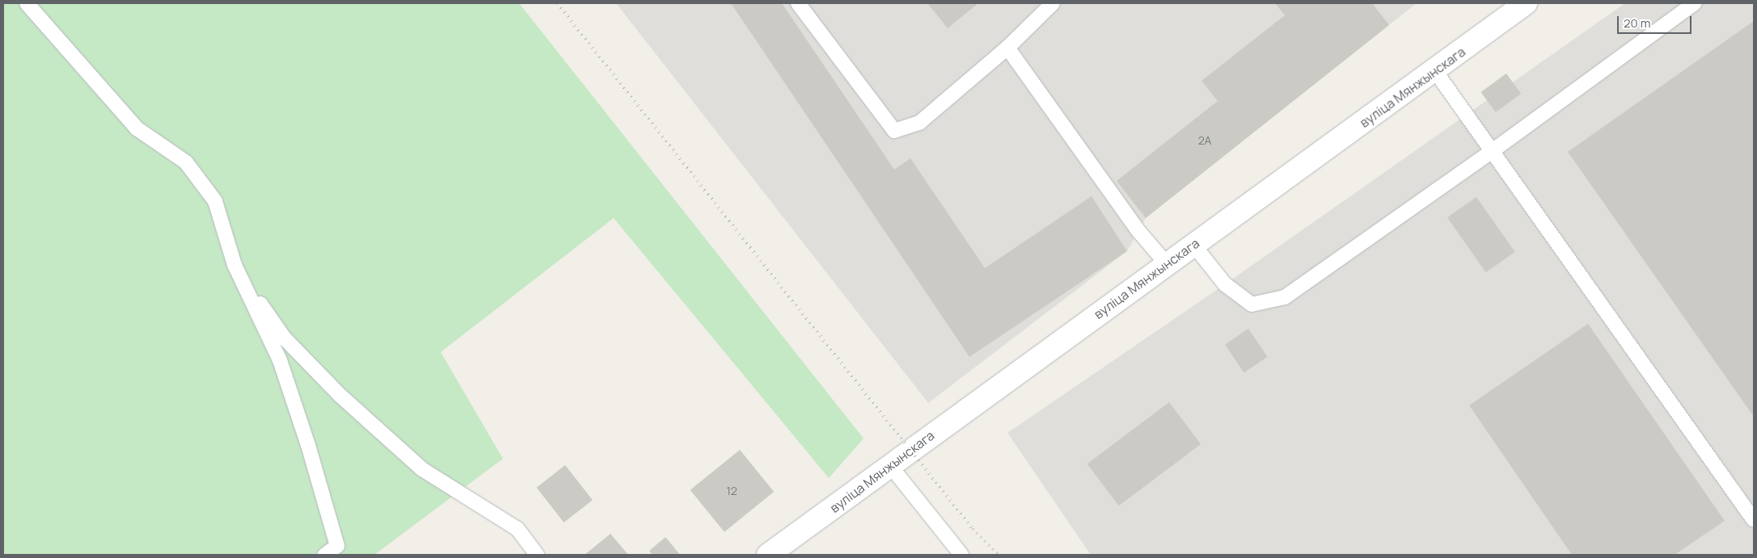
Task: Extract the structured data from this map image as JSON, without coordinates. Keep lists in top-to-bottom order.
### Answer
{
  "streets": {
    "street": ["вуліца Мянжынскага"]
  },
  "house_numbers": ["2А", "12"],
  "scale_bar": "20 m"
}
